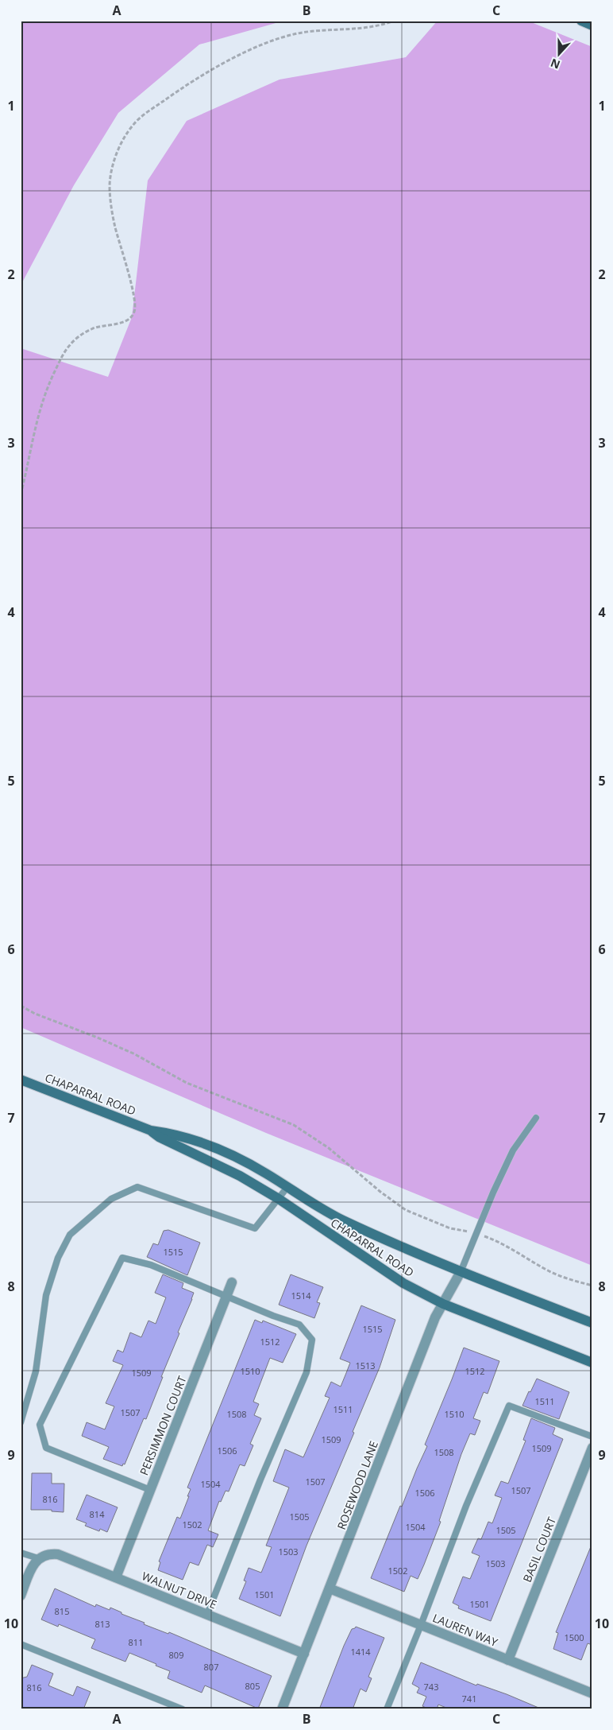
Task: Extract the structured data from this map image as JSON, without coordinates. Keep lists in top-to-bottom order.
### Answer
{
  "streets": {
    "main road": ["CHAPARRAL ROAD"],
    "street": [
      "PERSIMMON COURT",
      "ROSEWOOD LANE",
      "BASIL COURT",
      "WALNUT DRIVE",
      "LAUREN WAY"
    ]
  },
  "crossings": [
    ["CHAPARRAL ROAD", "ROSEWOOD LANE"],
    ["PERSIMMON COURT", "WALNUT DRIVE"],
    ["ROSEWOOD LANE", "WALNUT DRIVE"],
    ["ROSEWOOD LANE", "LAUREN WAY"],
    ["BASIL COURT", "LAUREN WAY"]
  ],
  "house_numbers": [
    "1515",
    "1514",
    "1515",
    "1512",
    "1513",
    "1510",
    "1512",
    "1509",
    "1511",
    "1511",
    "1507",
    "1508",
    "1510",
    "1509",
    "1509",
    "1506",
    "1508",
    "1507",
    "1504",
    "1507",
    "1506",
    "816",
    "814",
    "1505",
    "1502",
    "1504",
    "1505",
    "1503",
    "1503",
    "1502",
    "1501",
    "1501",
    "815",
    "813",
    "1500",
    "811",
    "1414",
    "809",
    "807",
    "805",
    "743",
    "816",
    "741"
  ],
  "north": "bottom",
  "grid": {
    "columns": ["A", "B", "C"],
    "rows": [
      "1",
      "2",
      "3",
      "4",
      "5",
      "6",
      "7",
      "8",
      "9",
      "10"
    ]
  }
}
